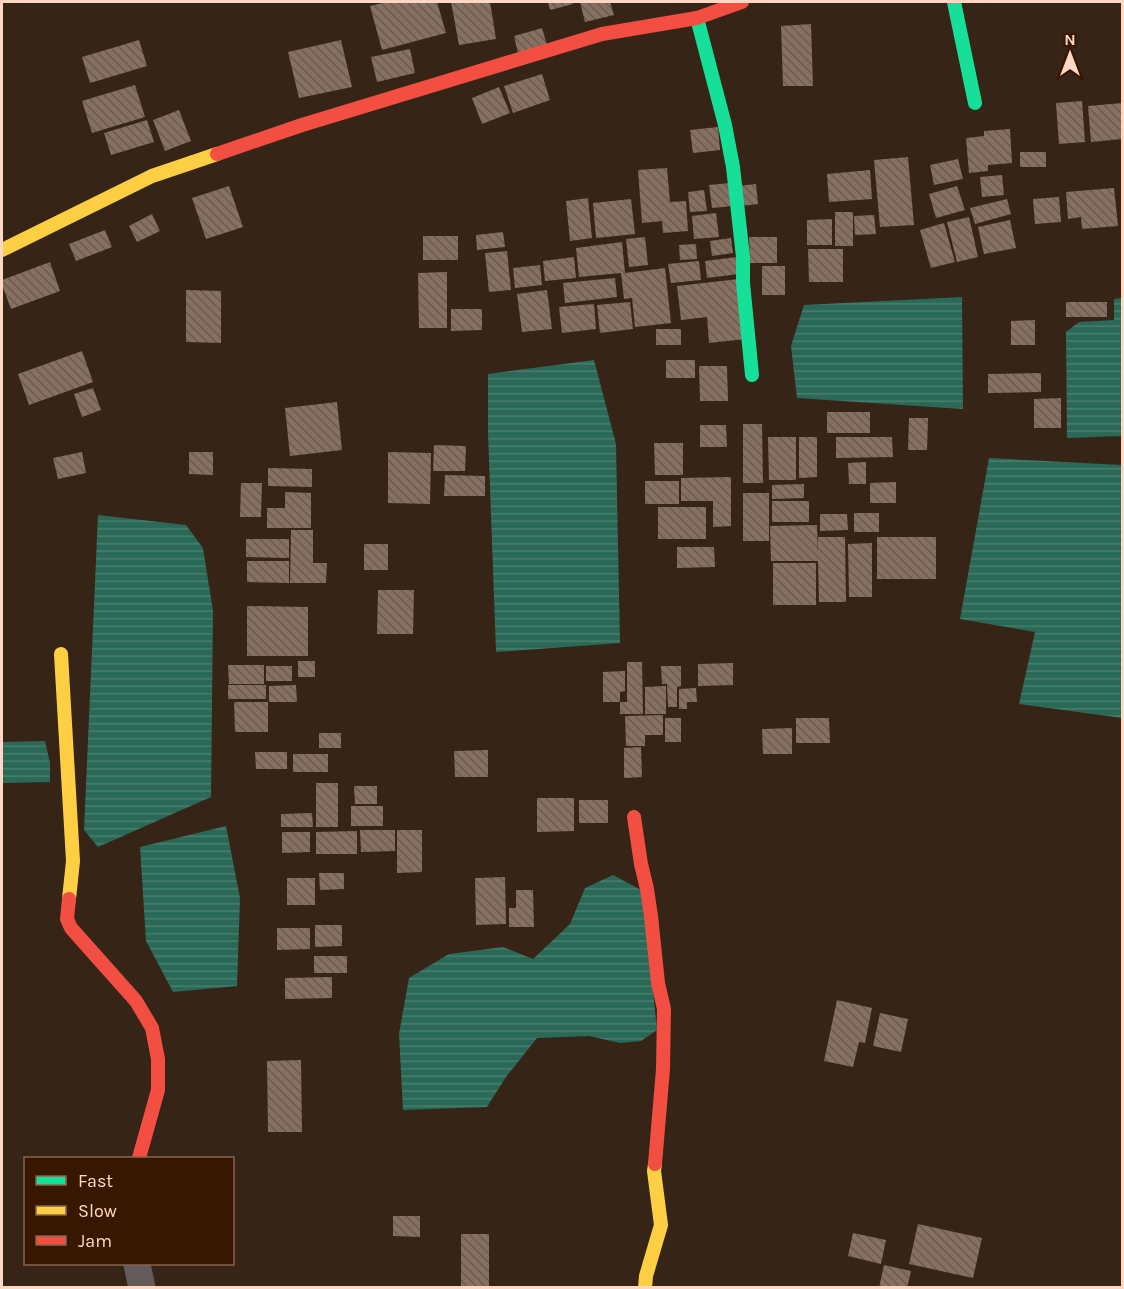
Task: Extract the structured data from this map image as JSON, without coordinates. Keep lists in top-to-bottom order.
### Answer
{
  "legend": ["Fast", "Slow", "Jam"],
  "north": "top"
}
